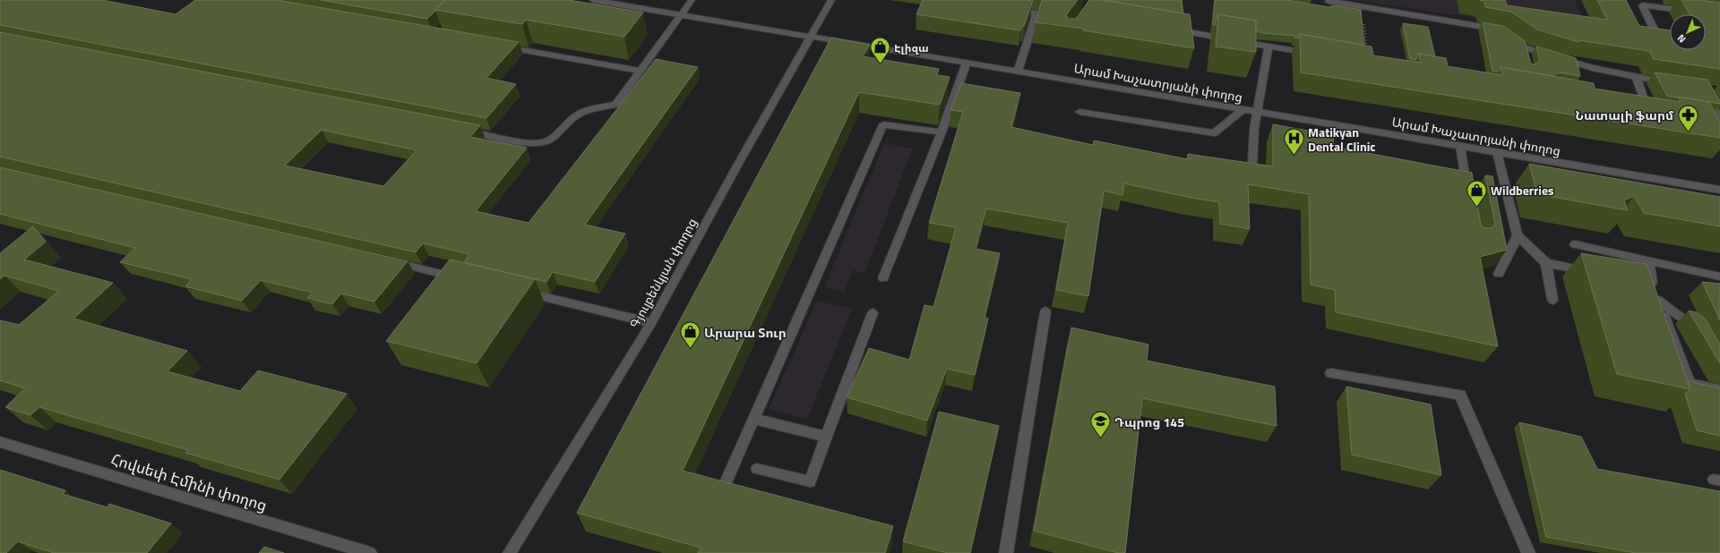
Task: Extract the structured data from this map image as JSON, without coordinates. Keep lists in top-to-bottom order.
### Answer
{
  "streets": {
    "street": ["Արամ Խաչատրյանի փողոց", "Գյուլբենկյան փողոց", "Հովսեփ Էմինի փողոց"]
  },
  "crossings": [
    ["Արամ Խաչատրյանի փողոց", "Գյուլբենկյան փողոց"]
  ],
  "places": {
    "shop": ["Էլիզա", "Wildberries", "Արարա Տուր"],
    "pharmacy": ["Նատալի ֆարմ"],
    "hospital": ["Matikyan Dental Clinic"],
    "school or university": ["Դպրոց 145"]
  },
  "north": "bottom left"
}
